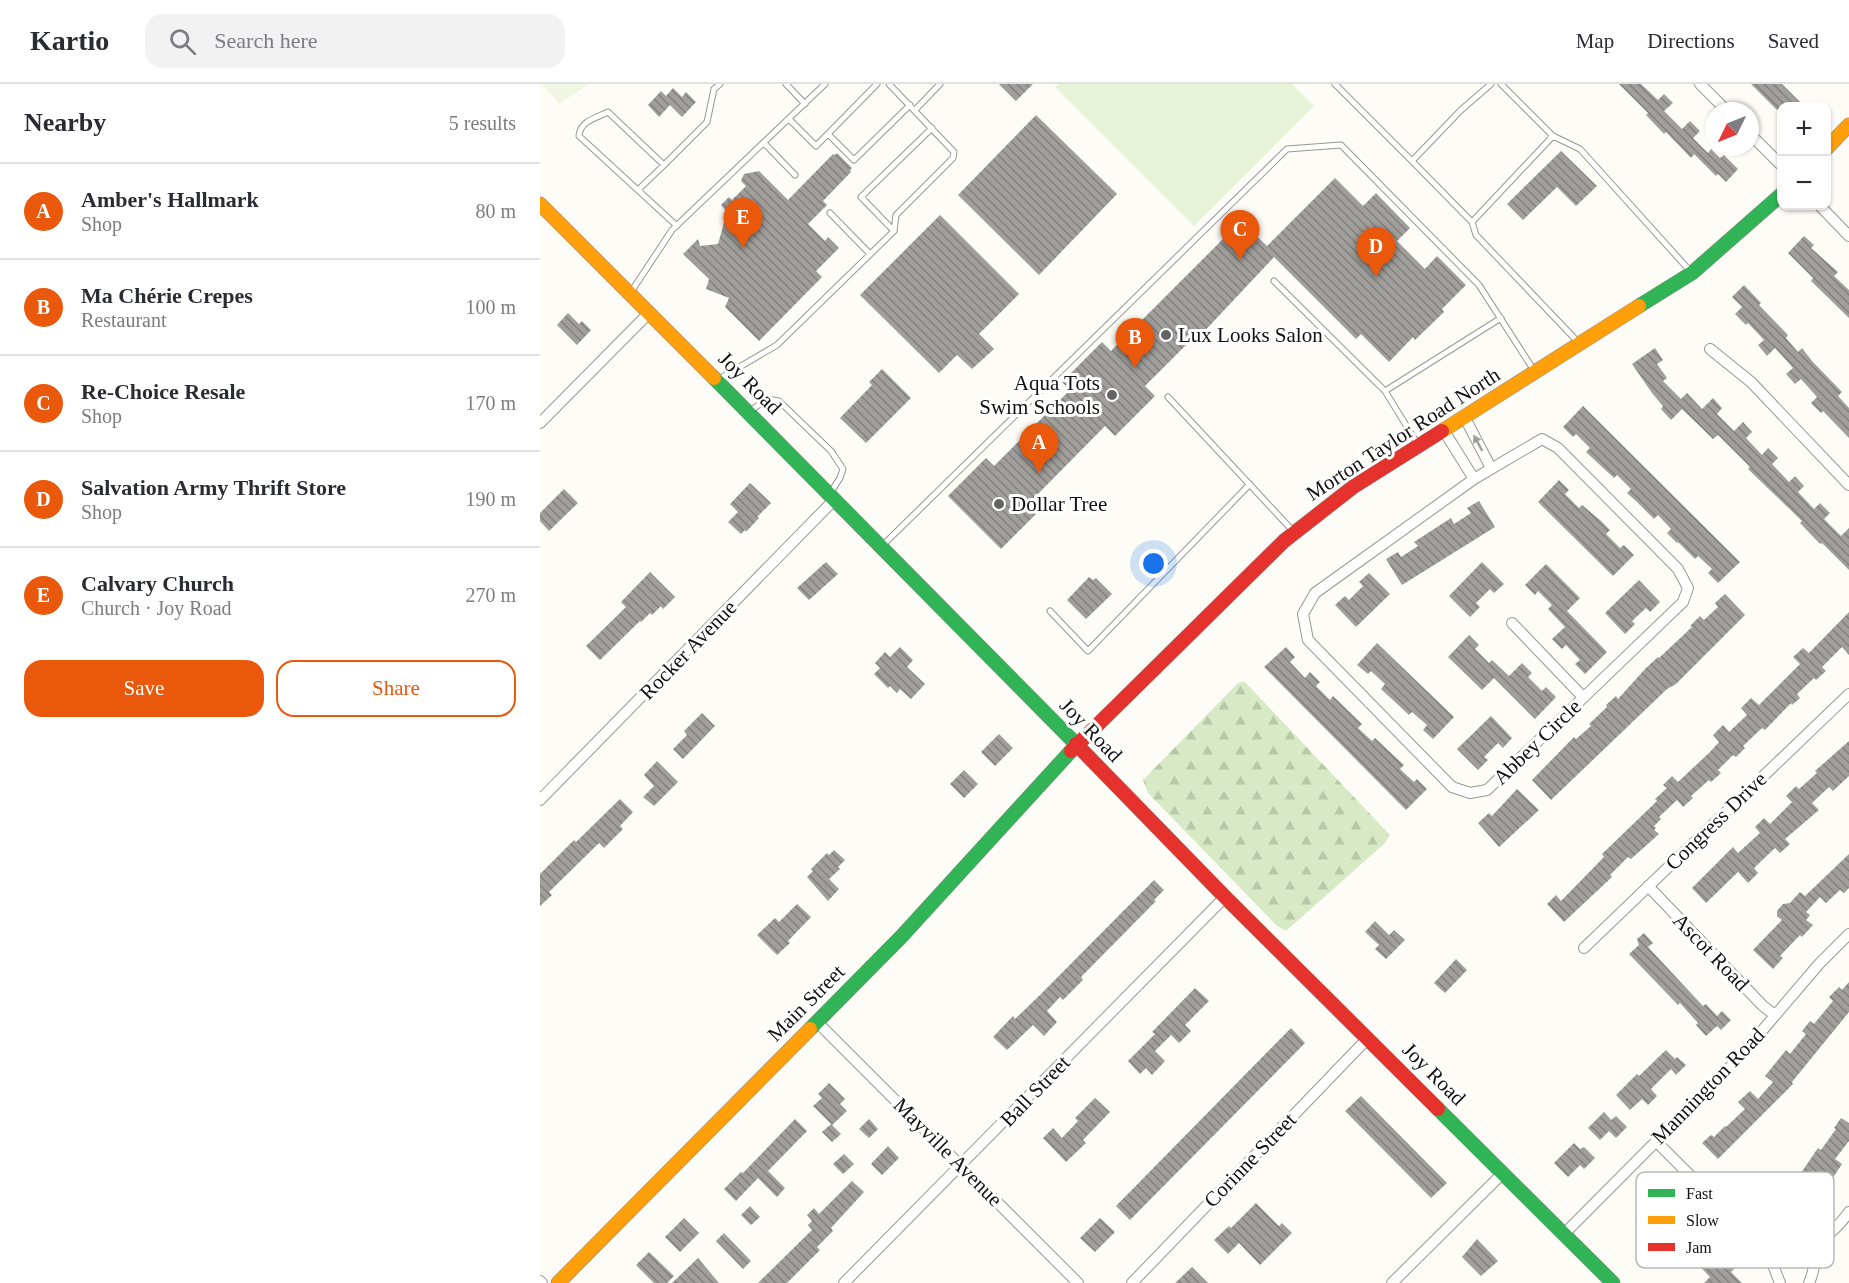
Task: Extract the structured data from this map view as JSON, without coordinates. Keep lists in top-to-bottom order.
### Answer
{
  "streets": {
    "street": [
      "Joy Road",
      "Morton Taylor Road North",
      "Rocker Avenue",
      "Abbey Circle",
      "Congress Drive",
      "Ascot Road",
      "Main Street",
      "Mannington Road",
      "Ball Street",
      "Mayville Avenue",
      "Corinne Street"
    ]
  },
  "crossings": [
    ["Joy Road", "Morton Taylor Road North"],
    ["Joy Road", "Rocker Avenue"],
    ["Joy Road", "Main Street"],
    ["Joy Road", "Mannington Road"],
    ["Joy Road", "Ball Street"],
    ["Joy Road", "Corinne Street"],
    ["Morton Taylor Road North", "Main Street"],
    ["Congress Drive", "Ascot Road"],
    ["Ascot Road", "Mannington Road"],
    ["Main Street", "Mayville Avenue"],
    ["Ball Street", "Mayville Avenue"]
  ],
  "places": ["Lux Looks Salon", "Aqua Tots Swim Schools", "Dollar Tree"],
  "legend": ["Fast", "Slow", "Jam"],
  "north": "bottom left",
  "page": {
    "header": "Kartio",
    "search": "Search here",
    "nav": ["Map", "Directions", "Saved"],
    "heading": ["Nearby", "5 results"],
    "map_buttons": ["+", "−"],
    "list": [
      {
        "mark": "A",
        "name": "Amber's Hallmark",
        "note": "Shop",
        "value": "80 m"
      },
      {
        "mark": "B",
        "name": "Ma Chérie Crepes",
        "note": "Restaurant",
        "value": "100 m"
      },
      {
        "mark": "C",
        "name": "Re-Choice Resale",
        "note": "Shop",
        "value": "170 m"
      },
      {
        "mark": "D",
        "name": "Salvation Army Thrift Store",
        "note": "Shop",
        "value": "190 m"
      },
      {
        "mark": "E",
        "name": "Calvary Church",
        "note": "Church · Joy Road",
        "value": "270 m"
      }
    ],
    "pins": [
      "E",
      "C",
      "D",
      "B",
      "A"
    ],
    "buttons": ["Save", "Share"]
  }
}
